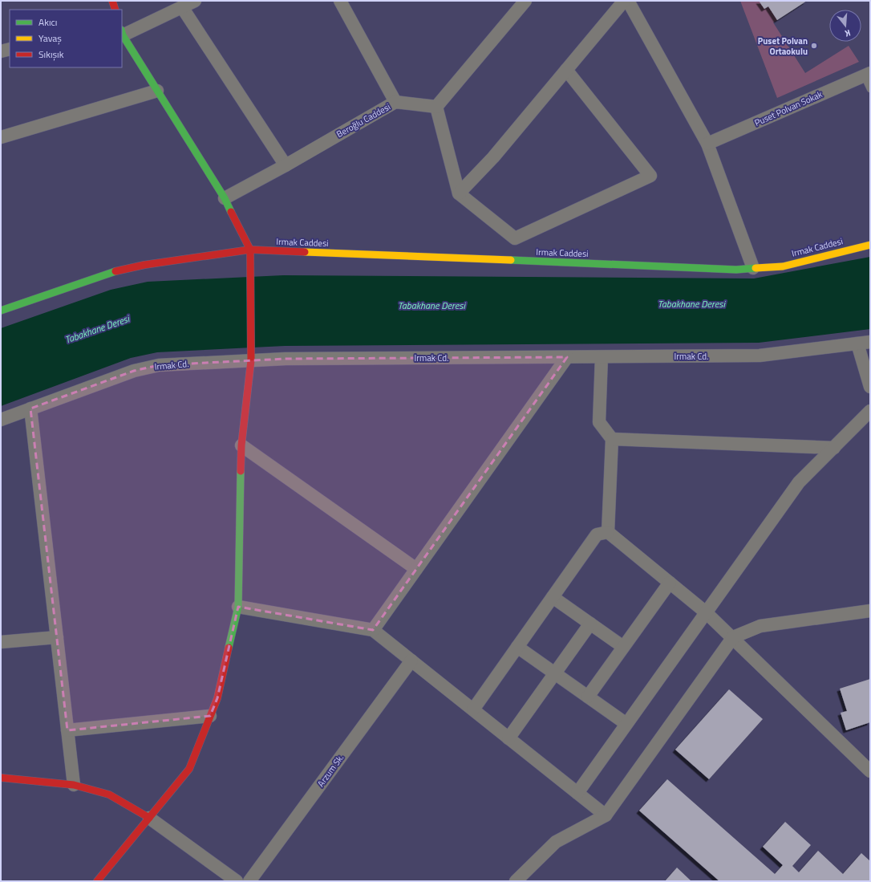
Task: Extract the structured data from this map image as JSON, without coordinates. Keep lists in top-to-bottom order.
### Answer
{
  "streets": {
    "street": [
      "Puset Polvan Sokak",
      "Beroğlu Caddesi",
      "Irmak Caddesi",
      "Irmak Cd.",
      "Arzum Sk."
    ]
  },
  "water": ["Tabakhane Deresi"],
  "places": ["Puset Polvan Ortaokulu"],
  "legend": ["Akıcı", "Yavaş", "Sıkışık"],
  "north": "bottom"
}
